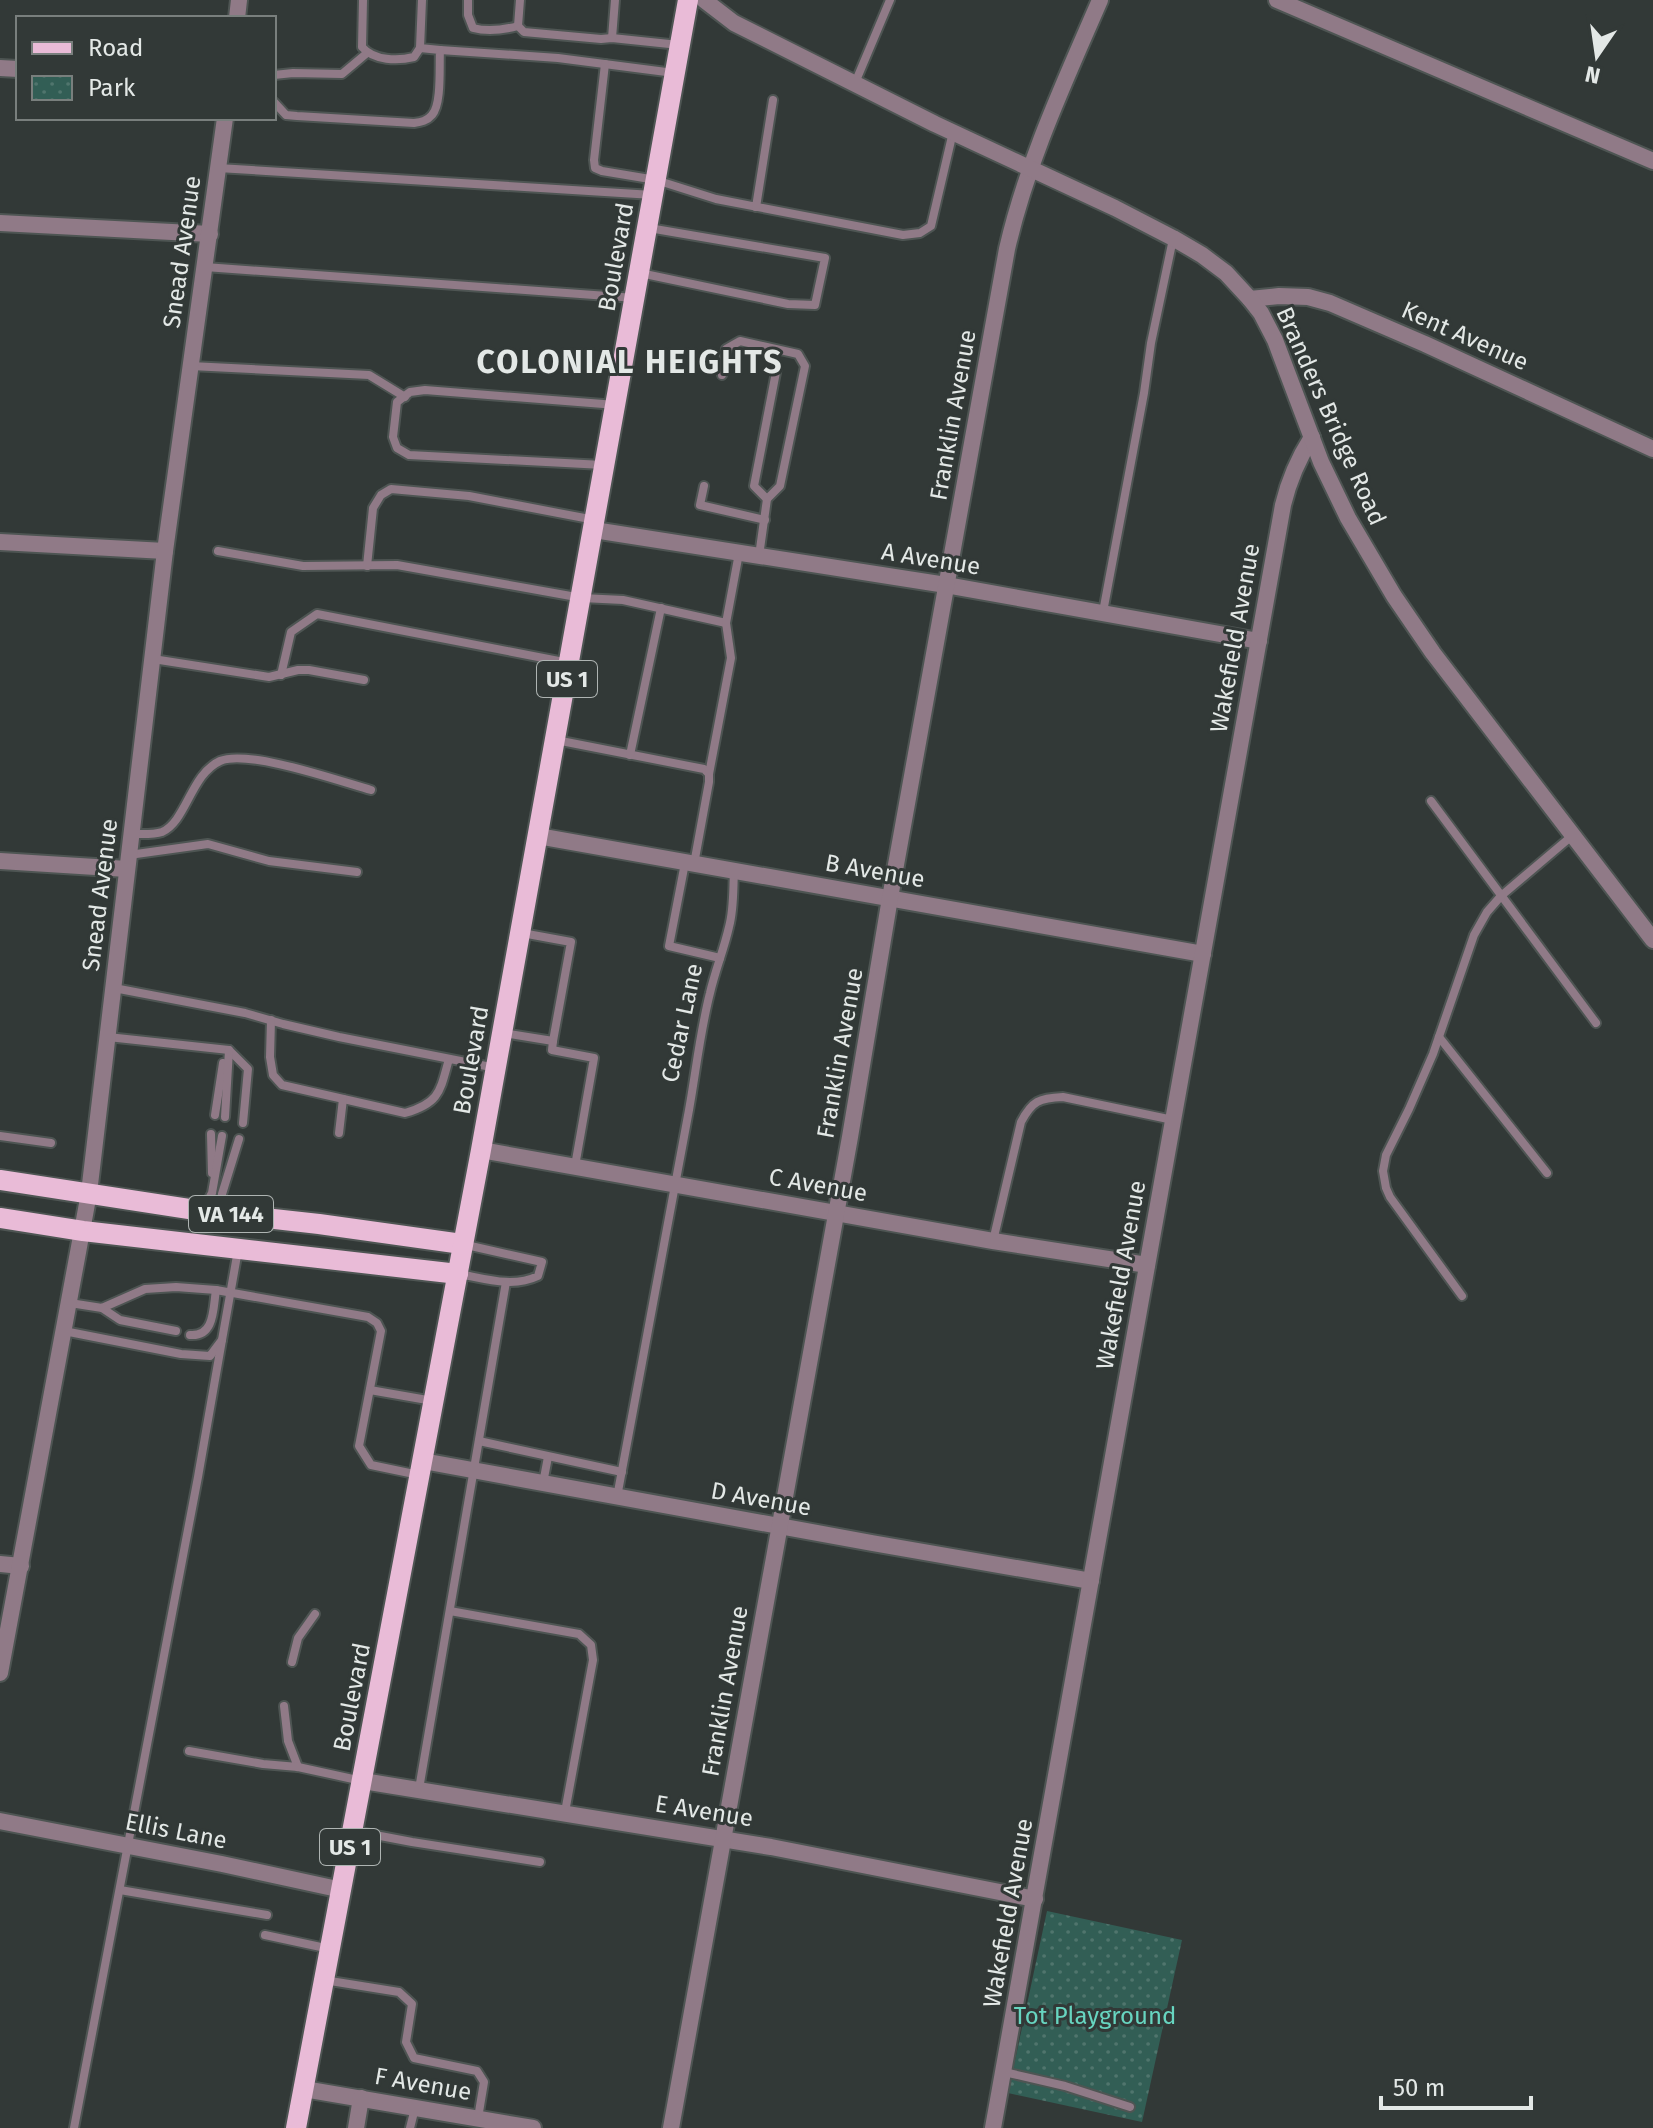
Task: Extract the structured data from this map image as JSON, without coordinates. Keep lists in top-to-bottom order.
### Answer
{
  "streets": {
    "main road": ["Boulevard", "US 1", "VA 144"],
    "street": [
      "Snead Avenue",
      "Kent Avenue",
      "Franklin Avenue",
      "Branders Bridge Road",
      "A Avenue",
      "Wakefield Avenue",
      "B Avenue",
      "C Avenue",
      "D Avenue",
      "E Avenue",
      "Ellis Lane",
      "F Avenue"
    ],
    "lane": ["Cedar Lane"]
  },
  "crossings": [
    ["Snead Avenue", "VA 144"],
    ["Boulevard", "A Avenue"],
    ["Boulevard", "B Avenue"],
    ["Boulevard", "C Avenue"],
    ["Boulevard", "VA 144"],
    ["Boulevard", "D Avenue"],
    ["Boulevard", "E Avenue"],
    ["Boulevard", "Ellis Lane"],
    ["Boulevard", "F Avenue"],
    ["Kent Avenue", "Branders Bridge Road"],
    ["Franklin Avenue", "Branders Bridge Road"],
    ["Franklin Avenue", "A Avenue"],
    ["Franklin Avenue", "B Avenue"],
    ["Franklin Avenue", "C Avenue"],
    ["Franklin Avenue", "D Avenue"],
    ["Franklin Avenue", "E Avenue"],
    ["Branders Bridge Road", "Wakefield Avenue"],
    ["A Avenue", "Wakefield Avenue"],
    ["Wakefield Avenue", "B Avenue"],
    ["Wakefield Avenue", "C Avenue"],
    ["Wakefield Avenue", "D Avenue"],
    ["Wakefield Avenue", "E Avenue"],
    ["B Avenue", "Cedar Lane"],
    ["Cedar Lane", "C Avenue"],
    ["Cedar Lane", "D Avenue"]
  ],
  "districts": ["COLONIAL HEIGHTS"],
  "parks": ["Tot Playground"],
  "legend": ["Road", "Park"],
  "scale_bar": "50 m",
  "north": "bottom"
}
